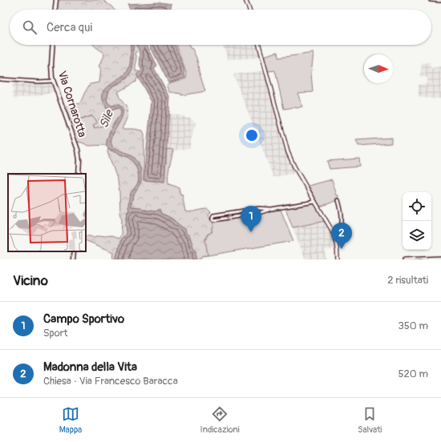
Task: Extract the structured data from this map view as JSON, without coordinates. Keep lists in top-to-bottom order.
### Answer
{
  "streets": {
    "main road": ["Via Cornarotta"]
  },
  "water": ["Sile"],
  "north": "right",
  "page": {
    "search": "Cerca qui",
    "pins": ["1", "2"],
    "heading": ["Vicino", "2 risultati"],
    "list": [
      {
        "mark": "1",
        "name": "Campo Sportivo",
        "note": "Sport",
        "value": "350 m"
      },
      {
        "mark": "2",
        "name": "Madonna della Vita",
        "note": "Chiesa · Via Francesco Baracca",
        "value": "520 m"
      }
    ],
    "nav": ["Mappa", "Indicazioni", "Salvati"]
  }
}
